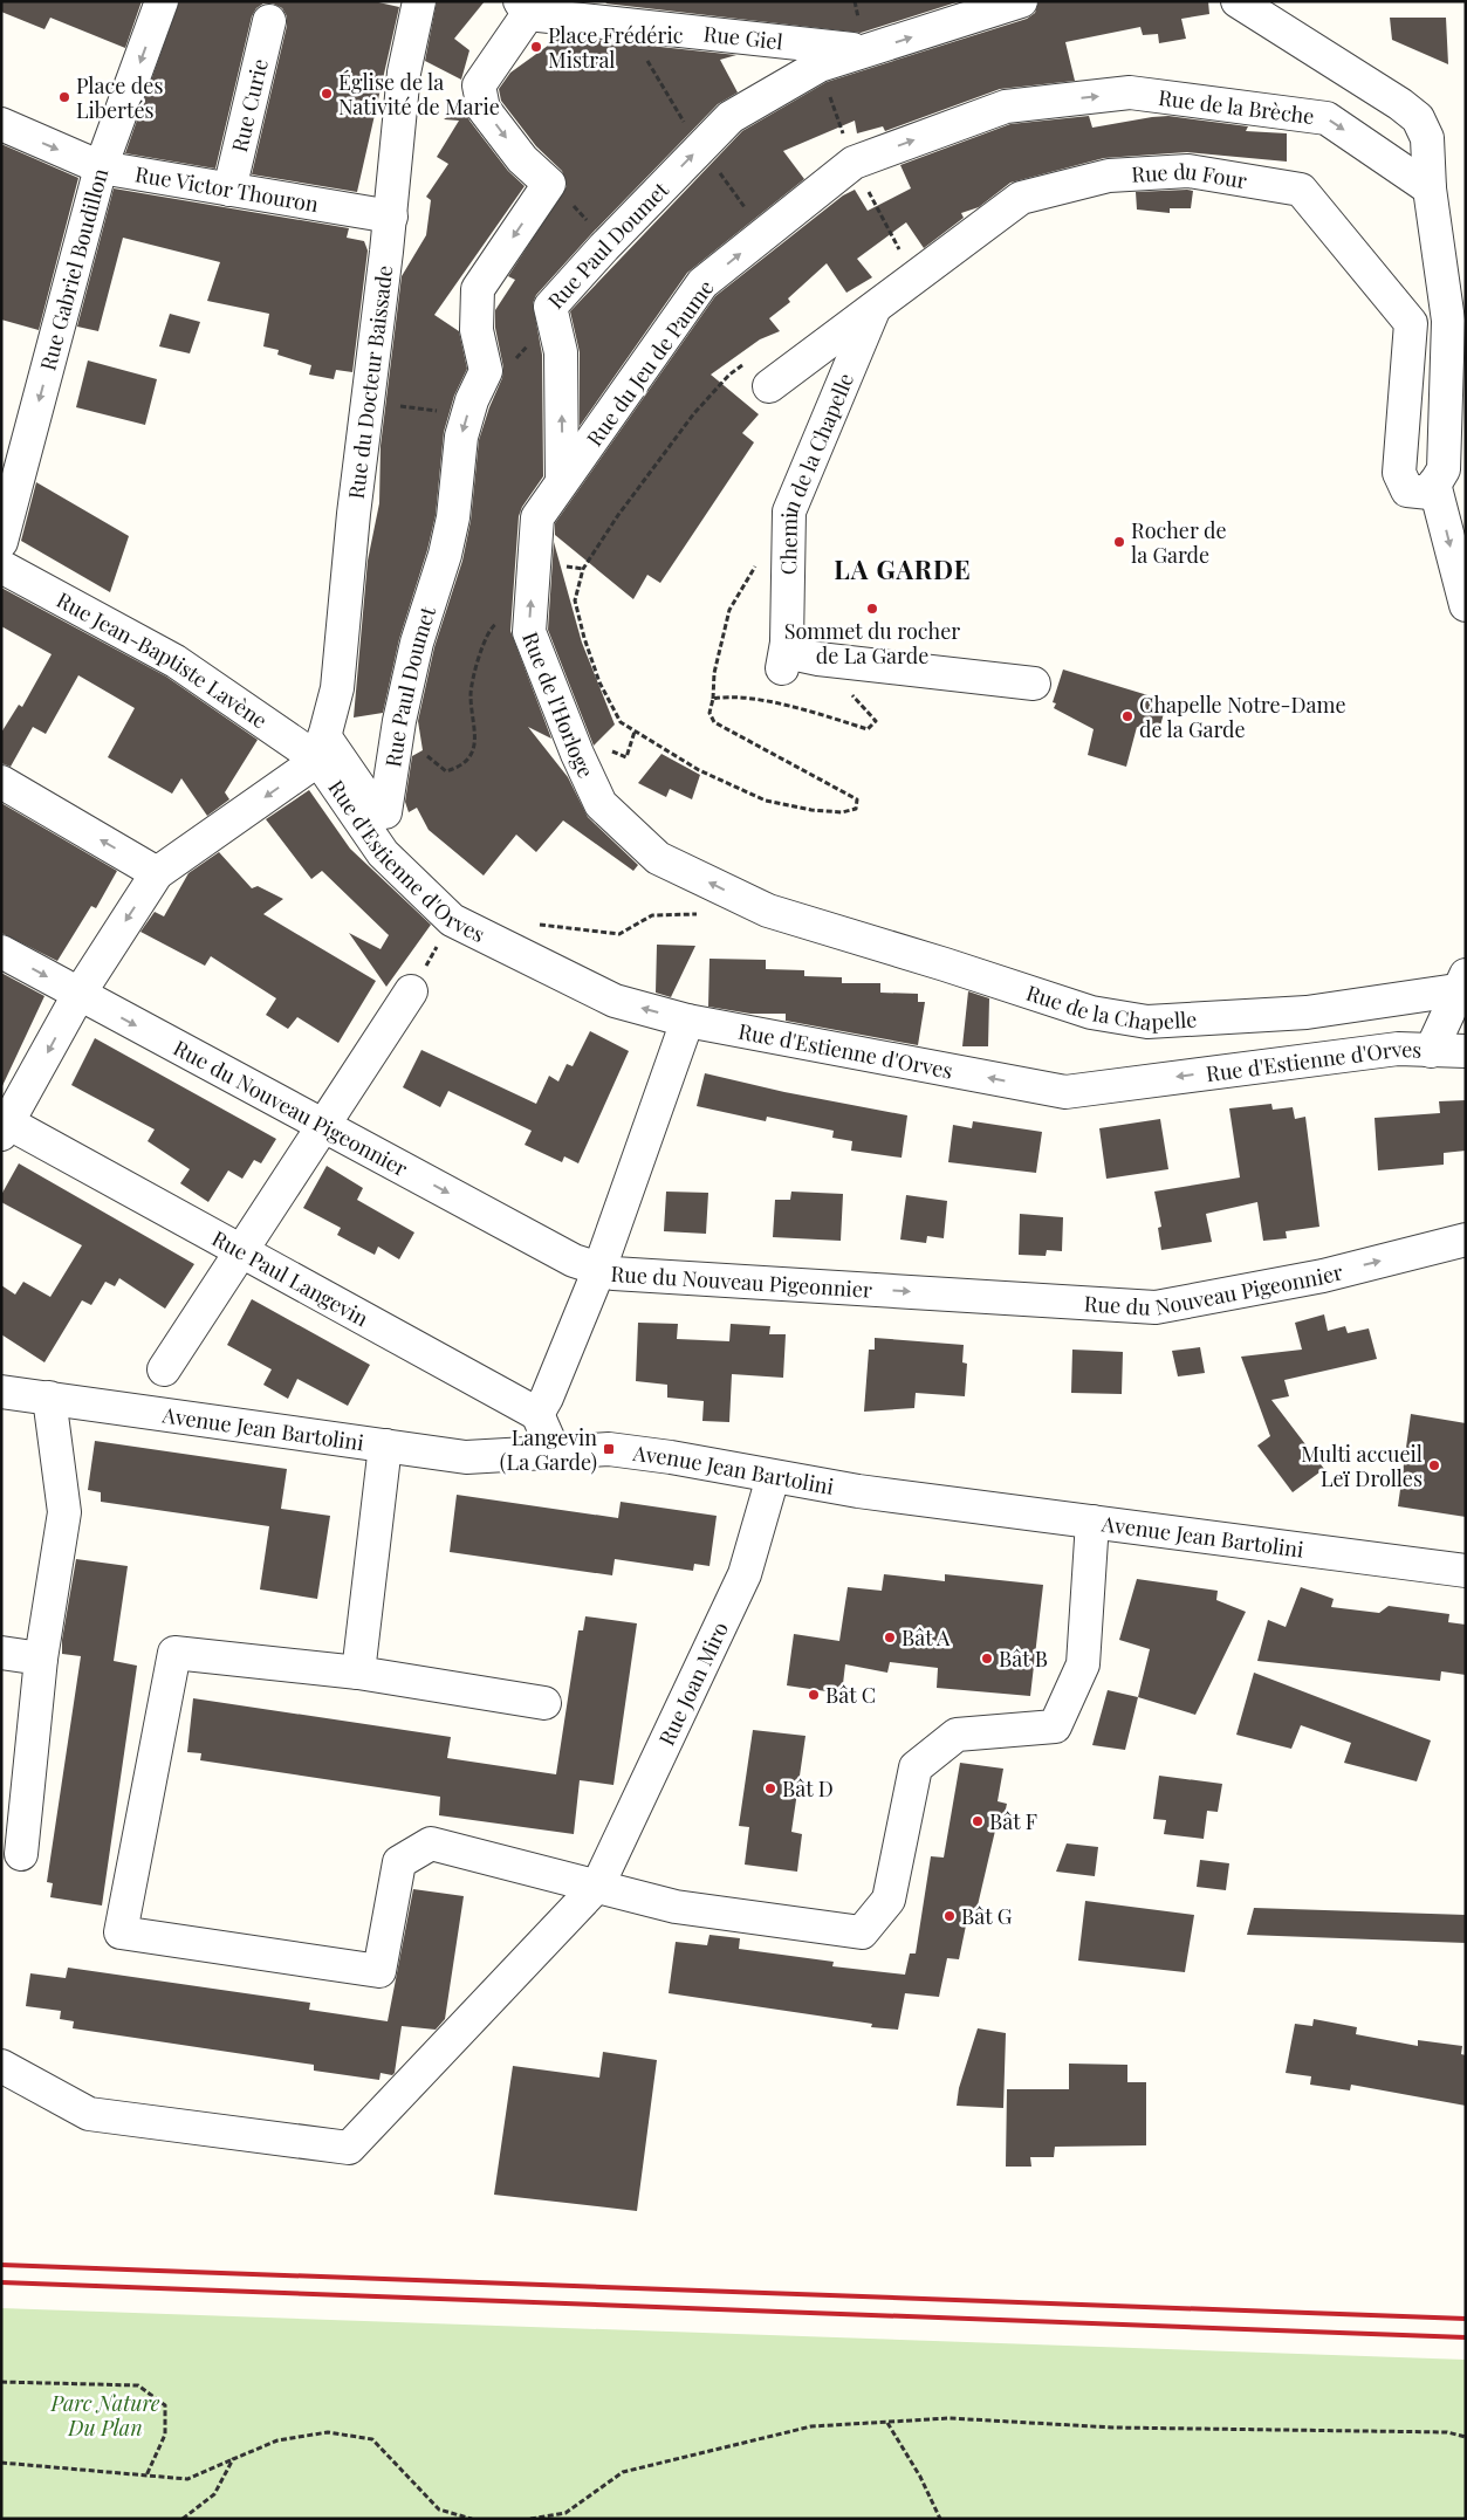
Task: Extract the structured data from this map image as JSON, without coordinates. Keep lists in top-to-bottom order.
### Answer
{
  "streets": {
    "street": [
      "Rue Giel",
      "Rue Curie",
      "Rue de la Brèche",
      "Rue du Four",
      "Rue Victor Thouron",
      "Rue Paul Doumet",
      "Rue Gabriel Boudillon",
      "Rue du Jeu de Paume",
      "Rue du Docteur Baissade",
      "Chemin de la Chapelle",
      "Rue Jean-Baptiste Lavène",
      "Rue de l'Horloge",
      "Rue d'Estienne d'Orves",
      "Rue de la Chapelle",
      "Rue du Nouveau Pigeonnier",
      "Rue Paul Langevin",
      "Avenue Jean Bartolini",
      "Rue Joan Miro"
    ]
  },
  "crossings": [
    ["Rue Giel", "Rue Paul Doumet"],
    ["Rue Curie", "Rue Victor Thouron"],
    ["Rue de la Brèche", "Rue du Jeu de Paume"],
    ["Rue du Four", "Chemin de la Chapelle"],
    ["Rue Victor Thouron", "Rue Gabriel Boudillon"],
    ["Rue Victor Thouron", "Rue du Docteur Baissade"],
    ["Rue Paul Doumet", "Rue du Docteur Baissade"],
    ["Rue Paul Doumet", "Rue Jean-Baptiste Lavène"],
    ["Rue Paul Doumet", "Rue d'Estienne d'Orves"],
    ["Rue du Jeu de Paume", "Rue de l'Horloge"],
    ["Rue du Docteur Baissade", "Rue Jean-Baptiste Lavène"],
    ["Rue du Docteur Baissade", "Rue d'Estienne d'Orves"],
    ["Rue Jean-Baptiste Lavène", "Rue d'Estienne d'Orves"],
    ["Rue de l'Horloge", "Rue de la Chapelle"],
    ["Avenue Jean Bartolini", "Rue Joan Miro"]
  ],
  "one_way": [
    "Rue de la Brèche",
    "Rue Gabriel Boudillon",
    "Rue du Jeu de Paume",
    "Rue de l'Horloge",
    "Rue d'Estienne d'Orves",
    "Rue du Nouveau Pigeonnier"
  ],
  "districts": ["LA GARDE"],
  "parks": ["Parc Nature Du Plan"],
  "places": {
    "other": [
      "Place Frédéric Mistral",
      "Église de la Nativité de Marie",
      "Place des Libertés",
      "Rocher de la Garde",
      "Sommet du rocher de La Garde",
      "Chapelle Notre-Dame de la Garde",
      "Multi accueil Leï Drolles",
      "Bât A",
      "Bât B",
      "Bât C",
      "Bât D",
      "Bât F",
      "Bât G"
    ],
    "transit": ["Langevin (La Garde)"]
  }
}
